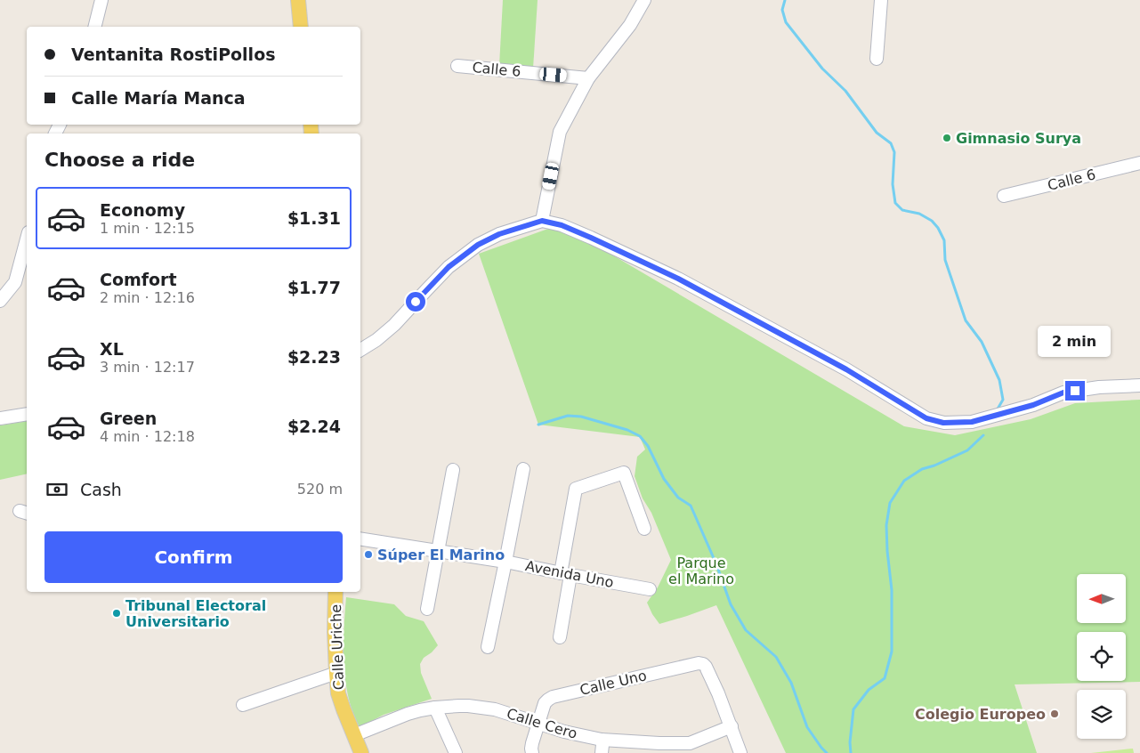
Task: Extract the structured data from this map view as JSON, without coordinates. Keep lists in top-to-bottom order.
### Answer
{
  "streets": {
    "main road": ["Calle Uriche"],
    "street": [
      "Calle 6",
      "Avenida Uno",
      "Calle Uno",
      "Calle Cero"
    ]
  },
  "crossings": [
    ["Calle Uriche", "Calle Cero"],
    ["Calle Uno", "Calle Cero"]
  ],
  "parks": ["Parque el Marino"],
  "places": [
    "Gimnasio Surya",
    "Súper El Marino",
    "Tribunal Electoral Universitario",
    "Colegio Europeo"
  ],
  "north": "left",
  "page": {
    "banner": ["Ventanita RostiPollos", "Calle María Manca"],
    "heading": "Choose a ride",
    "list": [
      {
        "name": "Economy",
        "note": "1 min · 12:15",
        "value": "$1.31"
      },
      {
        "name": "Comfort",
        "note": "2 min · 12:16",
        "value": "$1.77"
      },
      {
        "name": "XL",
        "note": "3 min · 12:17",
        "value": "$2.23"
      },
      {
        "name": "Green",
        "note": "4 min · 12:18",
        "value": "$2.24"
      }
    ],
    "bubble": "2 min",
    "pay": ["Cash", "520 m"],
    "buttons": "Confirm"
  }
}
